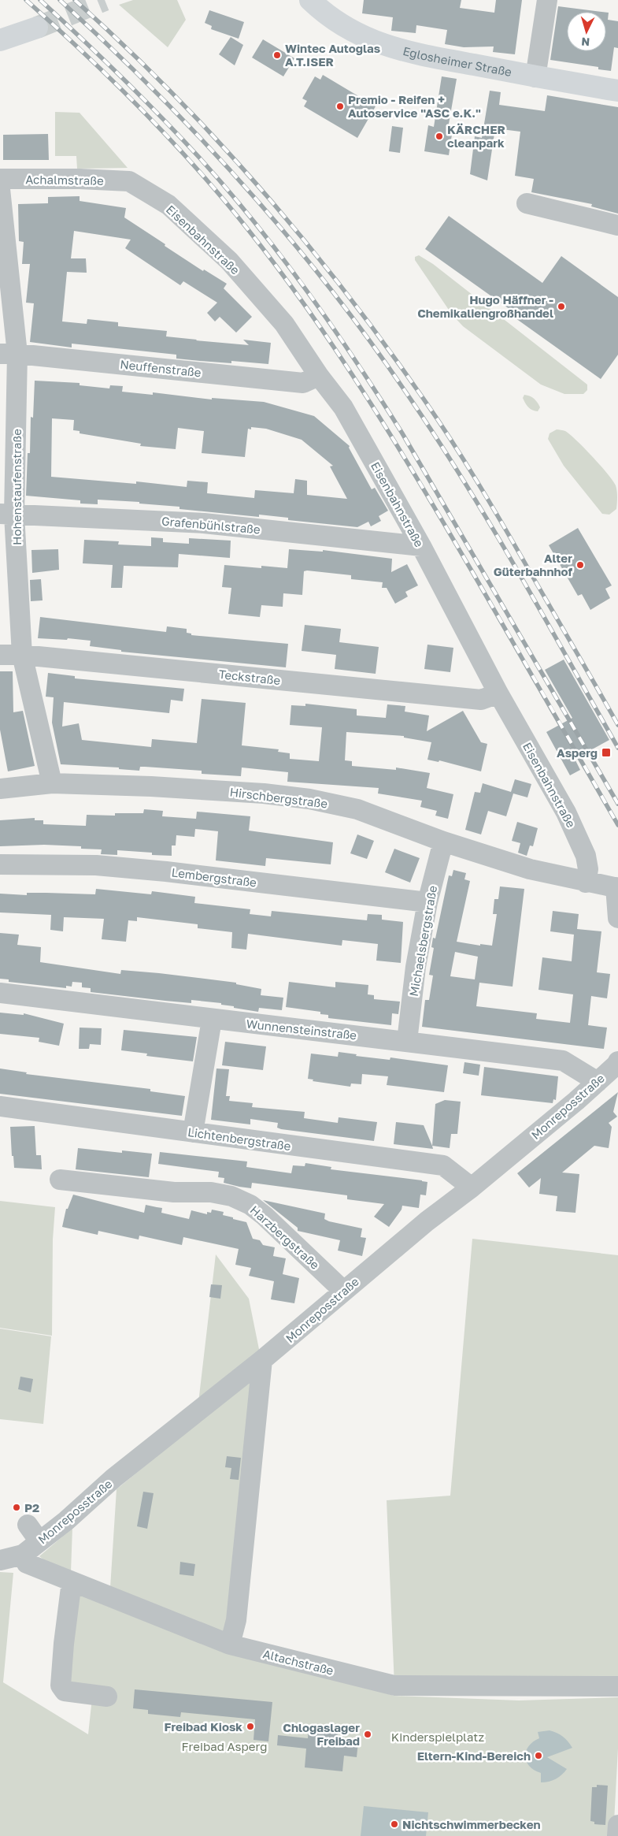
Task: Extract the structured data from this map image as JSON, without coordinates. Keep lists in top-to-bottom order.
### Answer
{
  "streets": {
    "main road": ["Eglosheimer Straße"],
    "street": [
      "Achalmstraße",
      "Eisenbahnstraße",
      "Neuffenstraße",
      "Hohenstaufenstraße",
      "Grafenbühlstraße",
      "Teckstraße",
      "Hirschbergstraße",
      "Lembergstraße",
      "Michaelsbergstraße",
      "Wunnensteinstraße",
      "Monreposstraße",
      "Lichtenbergstraße",
      "Harzbergstraße",
      "Altachstraße"
    ]
  },
  "crossings": [
    ["Achalmstraße", "Eisenbahnstraße"],
    ["Eisenbahnstraße", "Neuffenstraße"],
    ["Eisenbahnstraße", "Grafenbühlstraße"],
    ["Eisenbahnstraße", "Teckstraße"],
    ["Eisenbahnstraße", "Hirschbergstraße"],
    ["Neuffenstraße", "Hohenstaufenstraße"],
    ["Hohenstaufenstraße", "Grafenbühlstraße"],
    ["Hohenstaufenstraße", "Teckstraße"],
    ["Hohenstaufenstraße", "Hirschbergstraße"],
    ["Hirschbergstraße", "Michaelsbergstraße"],
    ["Lembergstraße", "Michaelsbergstraße"],
    ["Michaelsbergstraße", "Wunnensteinstraße"],
    ["Wunnensteinstraße", "Monreposstraße"],
    ["Monreposstraße", "Lichtenbergstraße"],
    ["Monreposstraße", "Harzbergstraße"],
    ["Monreposstraße", "Altachstraße"]
  ],
  "parks": ["Kinderspielplatz", "Freibad Asperg"],
  "places": {
    "other": [
      "Wintec Autoglas A.T.ISER",
      "Premio - Reifen + Autoservice \"ASC e.K.\"",
      "KÄRCHER cleanpark",
      "Hugo Häffner - Chemikaliengroßhandel",
      "Alter Güterbahnhof",
      "P2",
      "Freibad Kiosk",
      "Chlogaslager Freibad",
      "Eltern-Kind-Bereich",
      "Nichtschwimmerbecken"
    ],
    "transit": ["Asperg"]
  },
  "north": "bottom"
}
